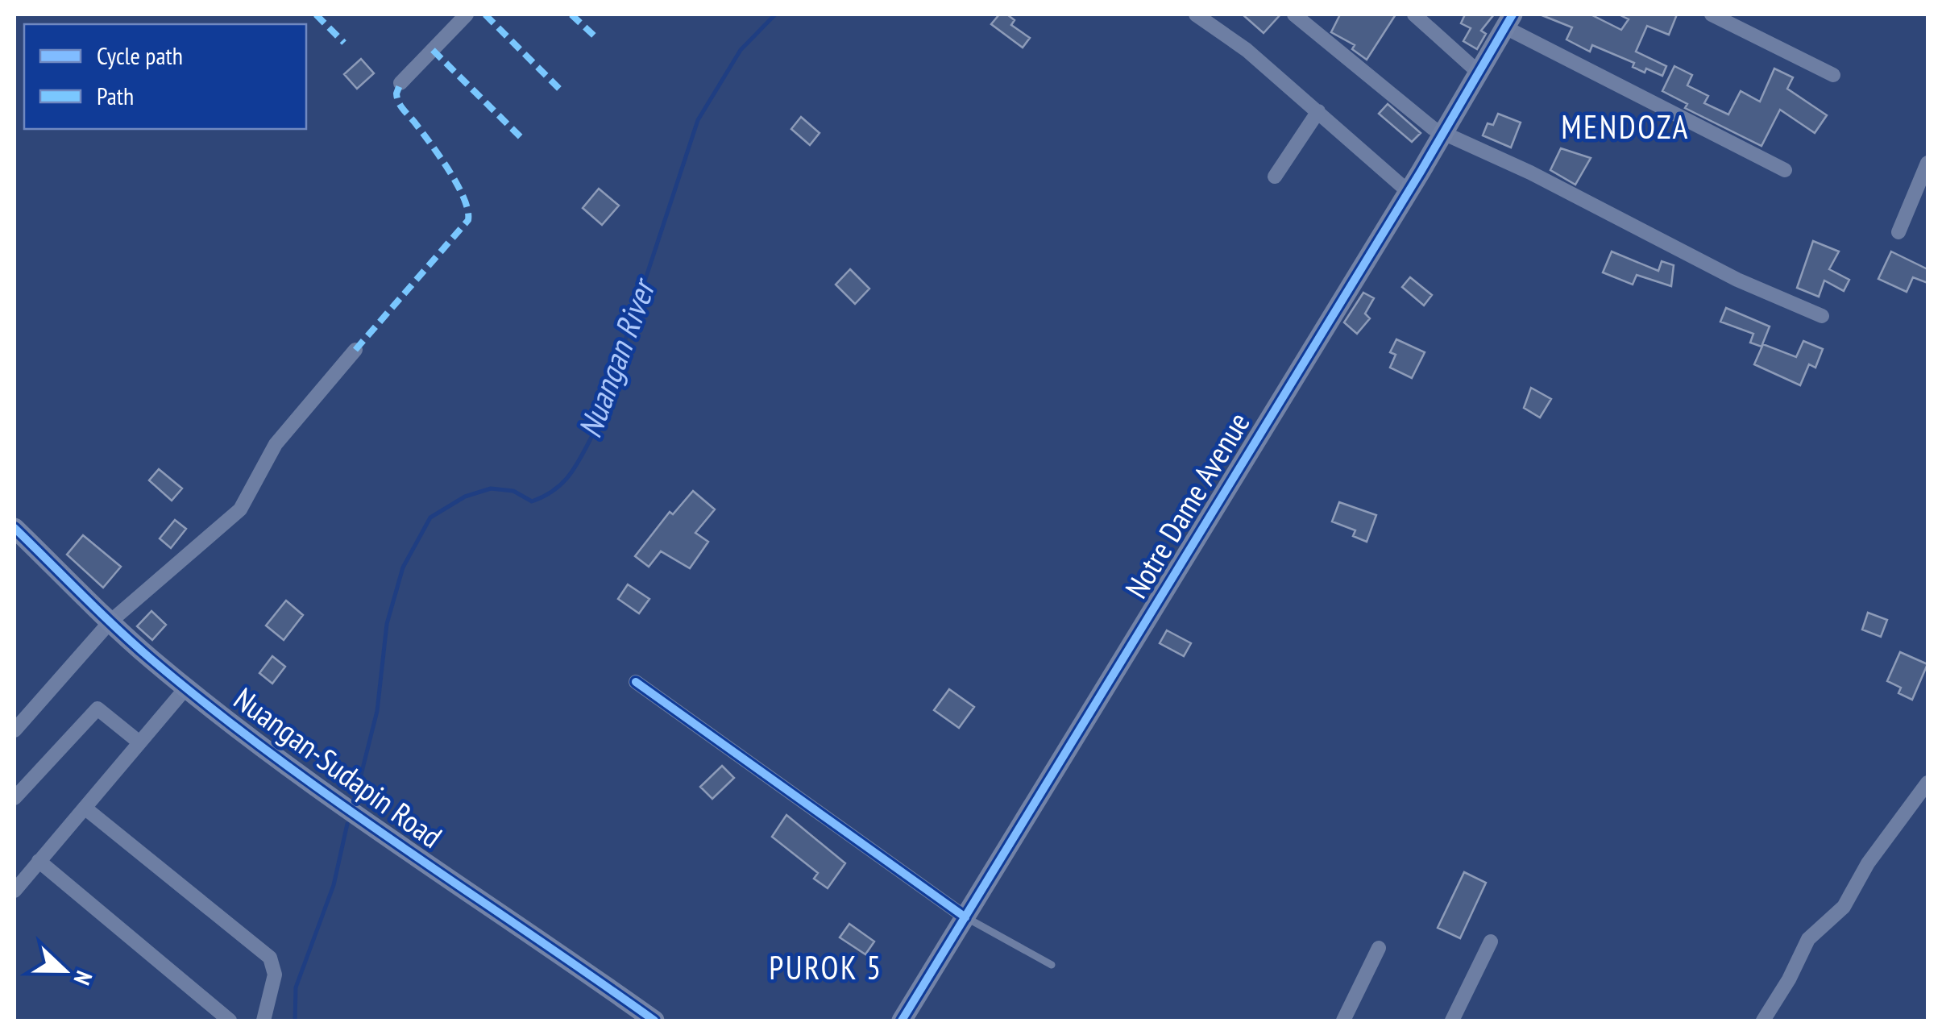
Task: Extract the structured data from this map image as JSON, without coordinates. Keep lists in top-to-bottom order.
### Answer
{
  "streets": {
    "street": ["Notre Dame Avenue", "Nuangan-Sudapin Road"]
  },
  "districts": ["MENDOZA", "PUROK 5"],
  "water": ["Nuangan River"],
  "legend": ["Cycle path", "Path"],
  "north": "right"
}
